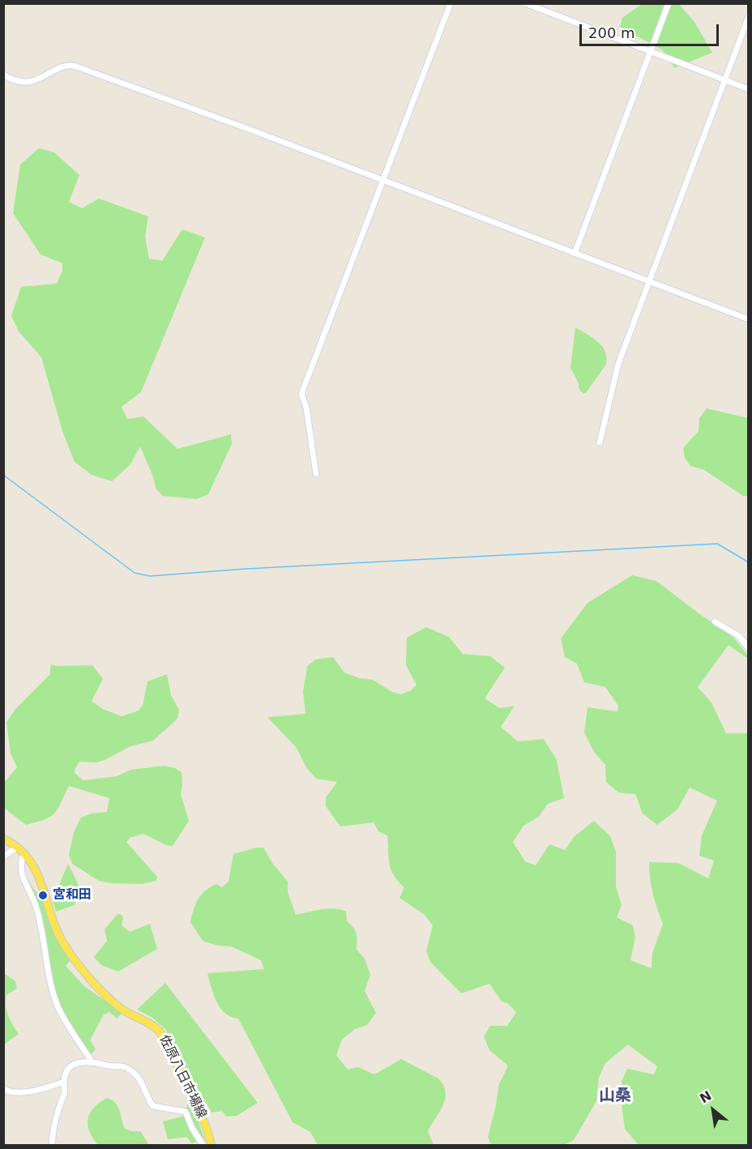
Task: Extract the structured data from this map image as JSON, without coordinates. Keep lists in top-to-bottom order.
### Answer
{
  "streets": {
    "main road": ["佐原八日市場線"]
  },
  "districts": ["山桑"],
  "places": ["宮和田"],
  "scale_bar": "200 m",
  "north": "top left"
}
